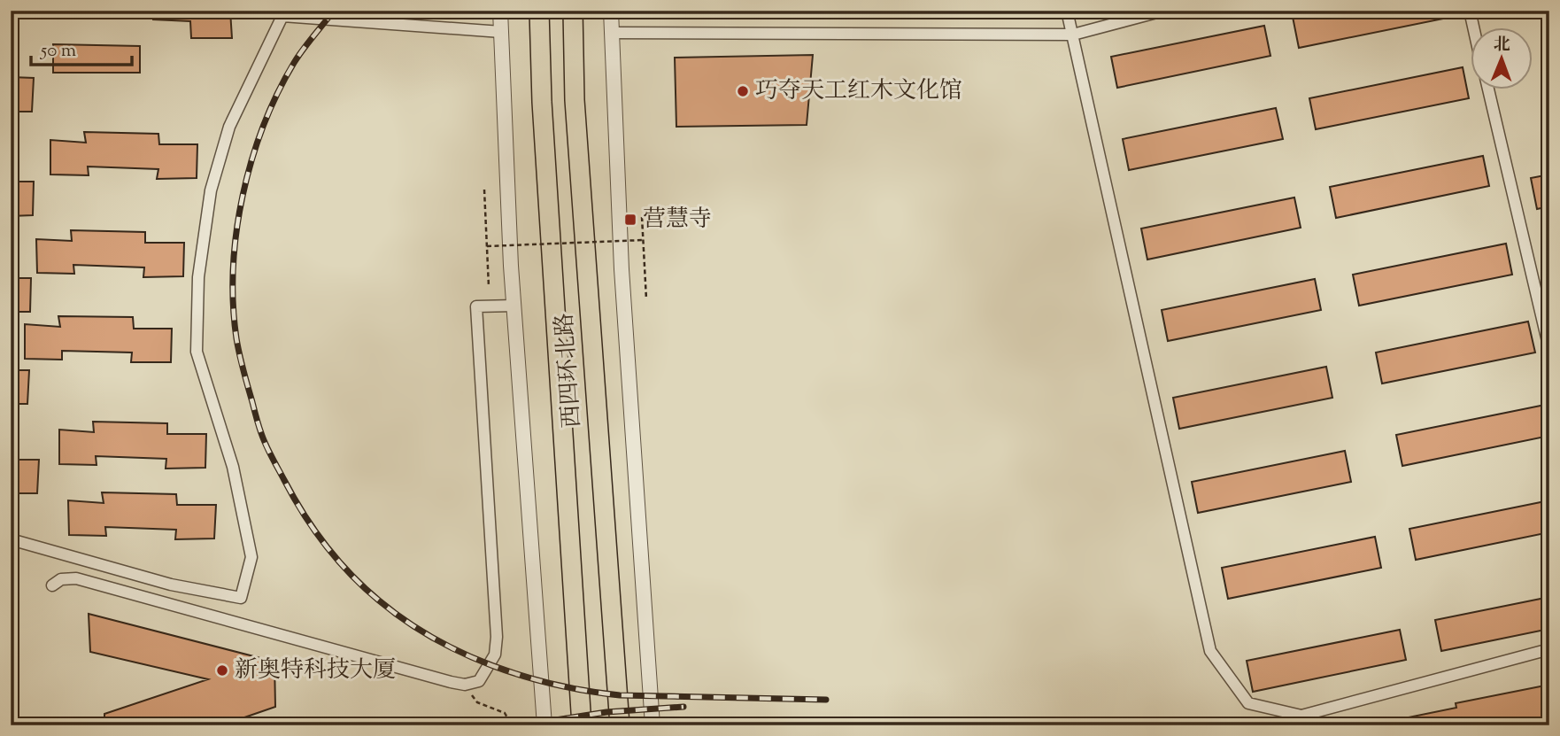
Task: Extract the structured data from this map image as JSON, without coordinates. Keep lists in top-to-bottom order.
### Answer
{
  "streets": {
    "highway": ["西四环北路"]
  },
  "places": {
    "other": ["巧夺天工红木文化馆", "新奥特科技大厦"],
    "transit": ["营慧寺"]
  },
  "scale_bar": "50 m",
  "north": "top"
}
